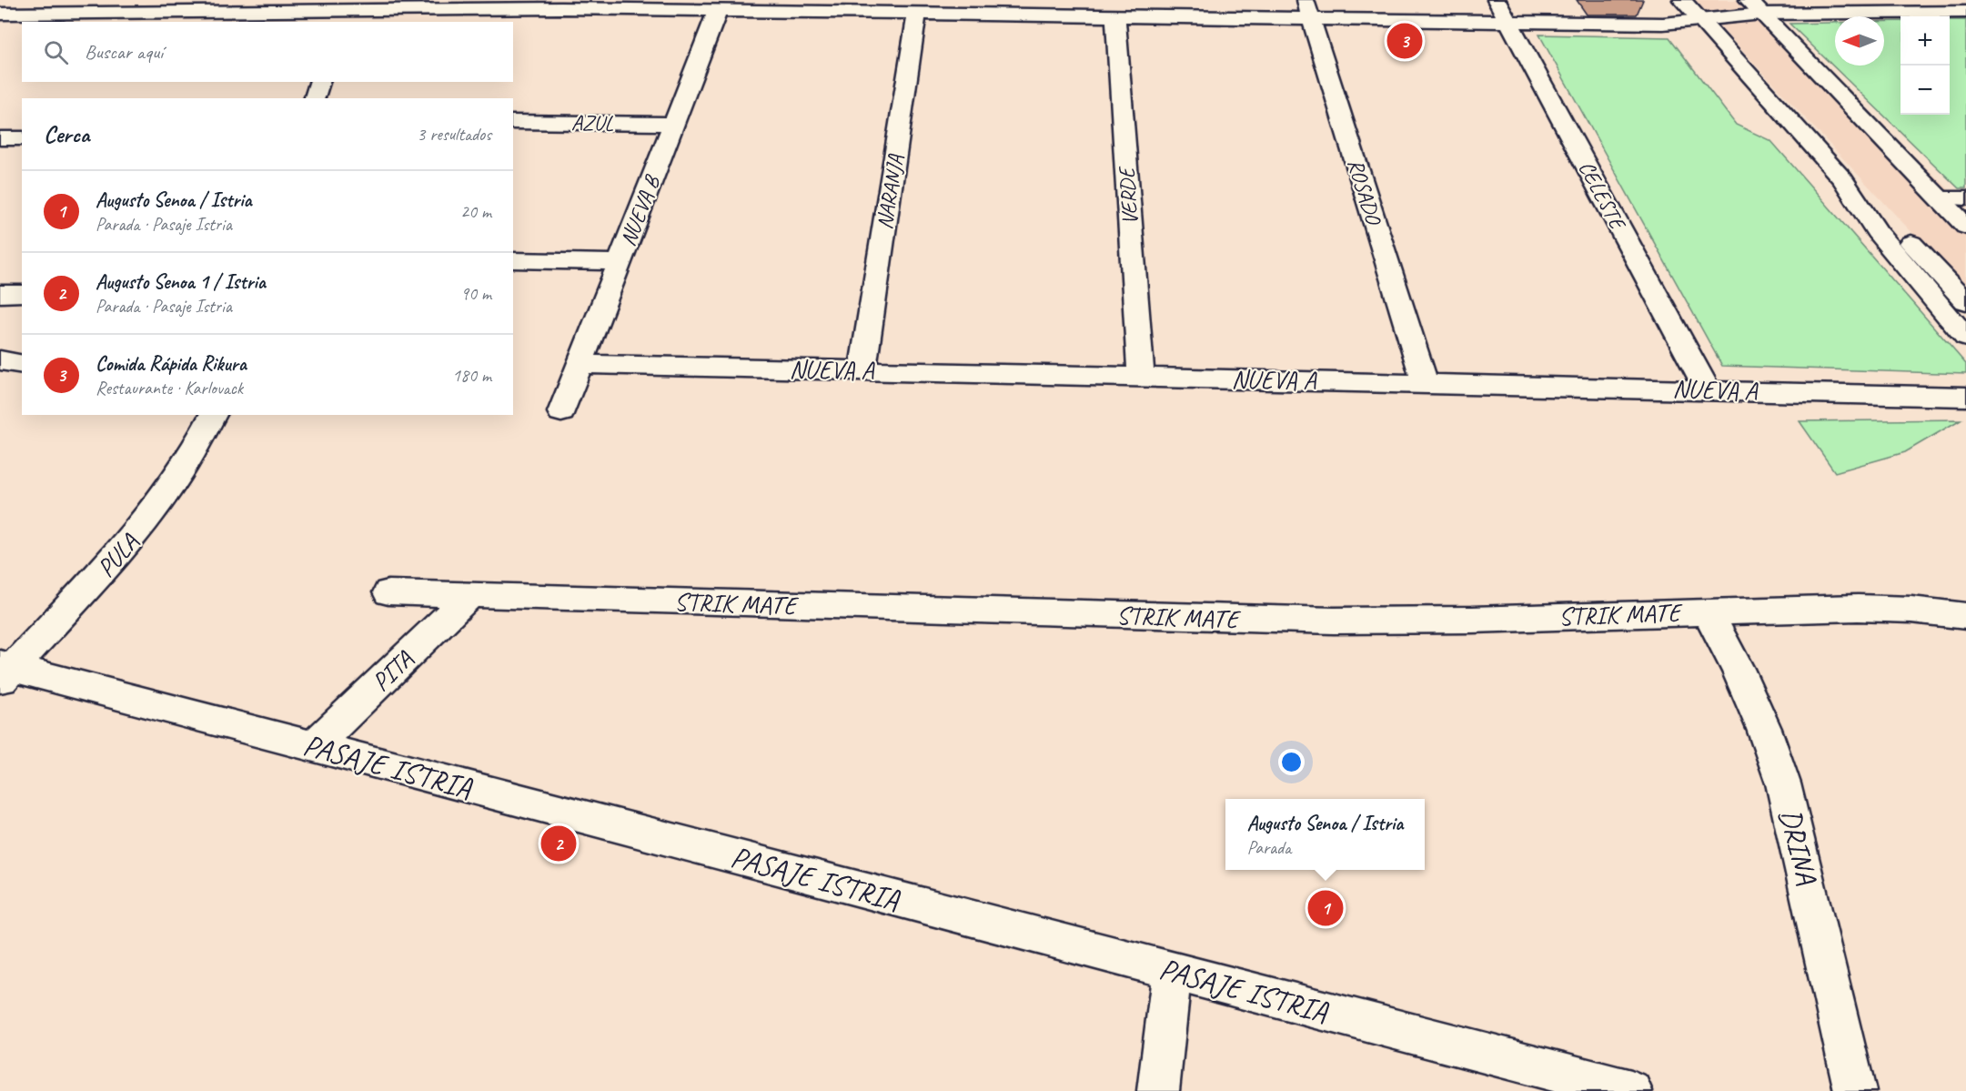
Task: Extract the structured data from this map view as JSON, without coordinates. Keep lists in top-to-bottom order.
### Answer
{
  "streets": {
    "street": [
      "AZUL",
      "ROSADO",
      "NARANJA",
      "CELESTE",
      "VERDE",
      "NUEVA B",
      "NUEVA A",
      "PULA",
      "STRIK MATE",
      "PITA",
      "PASAJE ISTRIA",
      "DRINA"
    ]
  },
  "crossings": [
    ["AZUL", "NUEVA B"],
    ["ROSADO", "NUEVA A"],
    ["NARANJA", "NUEVA A"],
    ["CELESTE", "NUEVA A"],
    ["VERDE", "NUEVA A"],
    ["NUEVA B", "NUEVA A"],
    ["PULA", "PASAJE ISTRIA"],
    ["STRIK MATE", "PITA"],
    ["STRIK MATE", "DRINA"],
    ["PITA", "PASAJE ISTRIA"]
  ],
  "north": "left",
  "page": {
    "map_buttons": ["+", "−"],
    "pins": ["3", "2", "1"],
    "search": "Buscar aquí",
    "heading": ["Cerca", "3 resultados"],
    "list": [
      {
        "mark": "1",
        "name": "Augusto Senoa / Istria",
        "note": "Parada · Pasaje Istria",
        "value": "20 m"
      },
      {
        "mark": "2",
        "name": "Augusto Senoa 1 / Istria",
        "note": "Parada · Pasaje Istria",
        "value": "90 m"
      },
      {
        "mark": "3",
        "name": "Comida Rápida Rikura",
        "note": "Restaurante · Karlovack",
        "value": "180 m"
      }
    ],
    "popup": ["Augusto Senoa / Istria", "Parada"]
  }
}
